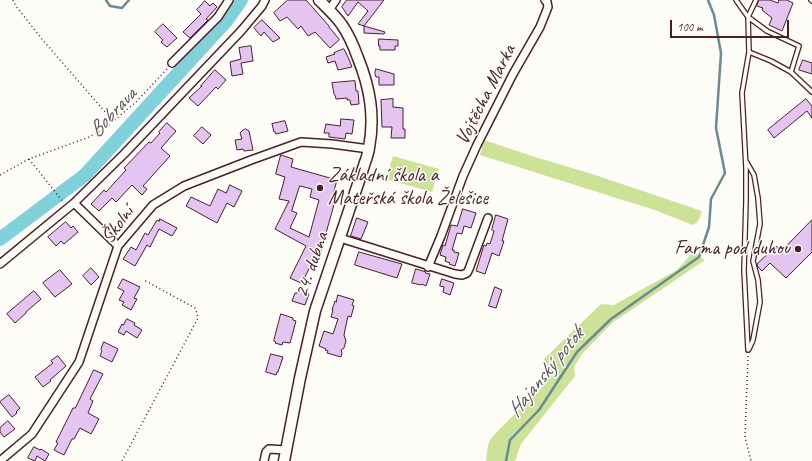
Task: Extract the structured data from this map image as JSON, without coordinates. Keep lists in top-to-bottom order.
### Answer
{
  "streets": {
    "main road": ["24. dubna"],
    "street": ["Vojtěcha Marka", "Školní"]
  },
  "crossings": [
    ["Školní", "24. dubna"]
  ],
  "water": ["Bobrava", "Hajanský potok"],
  "places": ["Základní škola a Mateřská škola Želešice", "Farma pod duhou"],
  "scale_bar": "100 m"
}
